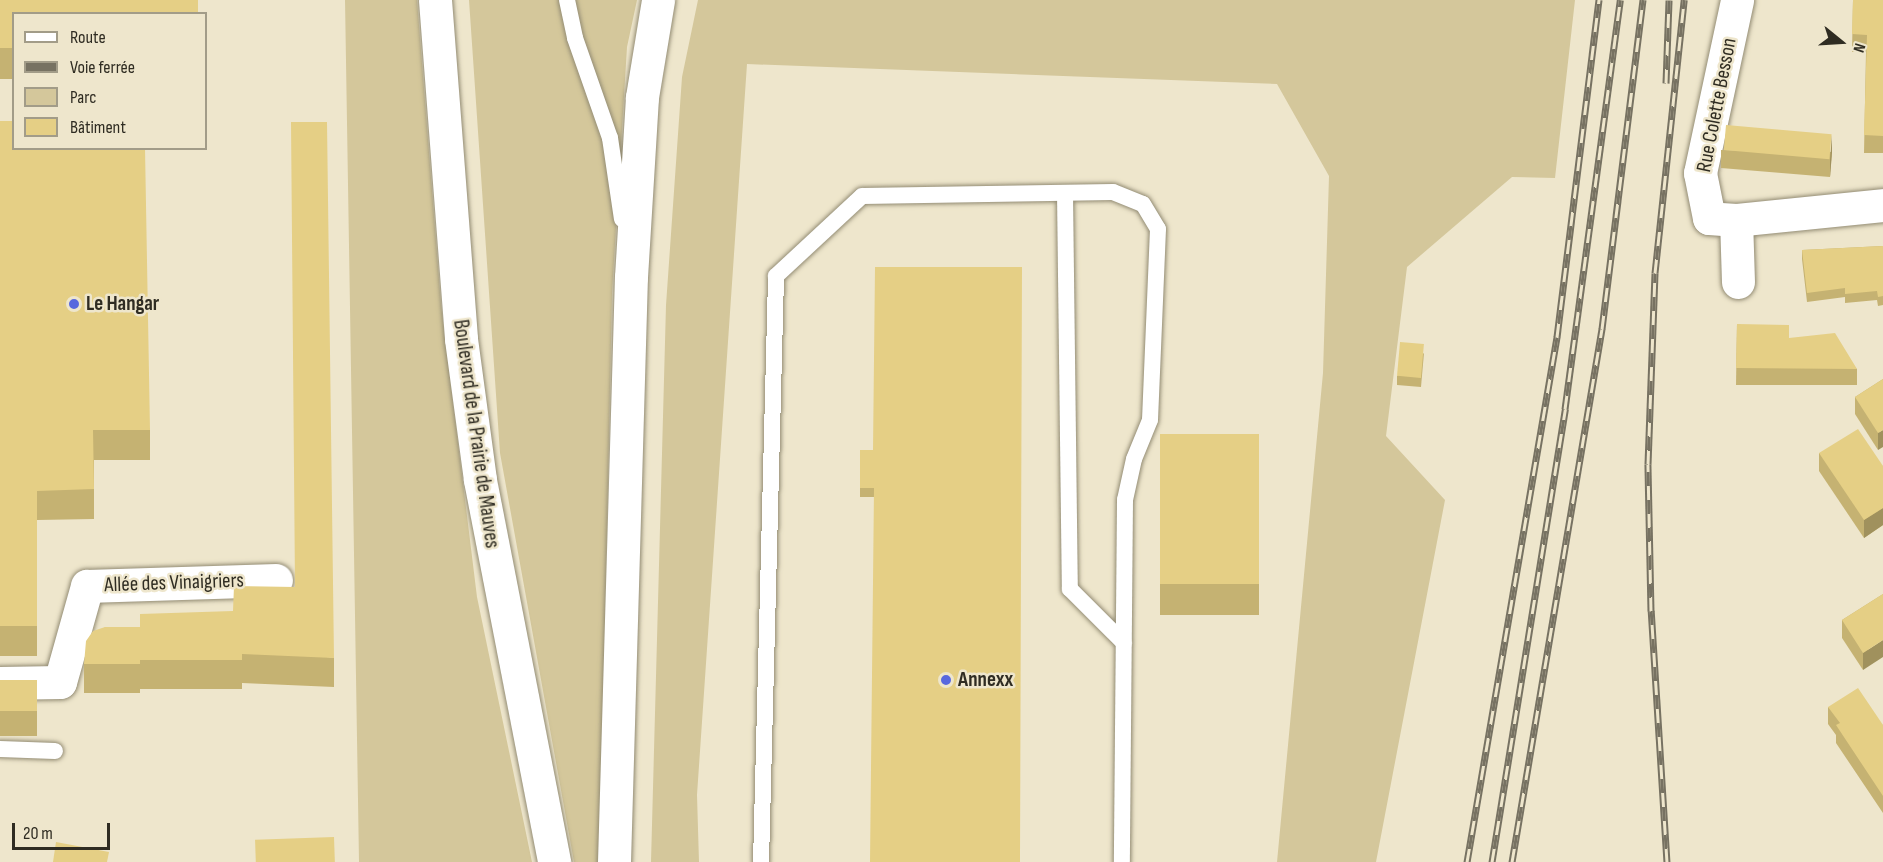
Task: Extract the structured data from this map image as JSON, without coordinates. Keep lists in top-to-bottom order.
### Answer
{
  "streets": {
    "main road": ["Rue Colette Besson", "Boulevard de la Prairie de Mauves", "Allée des Vinaigriers"]
  },
  "places": ["Le Hangar", "Annexx"],
  "legend": [
    "Route",
    "Voie ferrée",
    "Parc",
    "Bâtiment"
  ],
  "scale_bar": "20 m",
  "north": "right"
}
